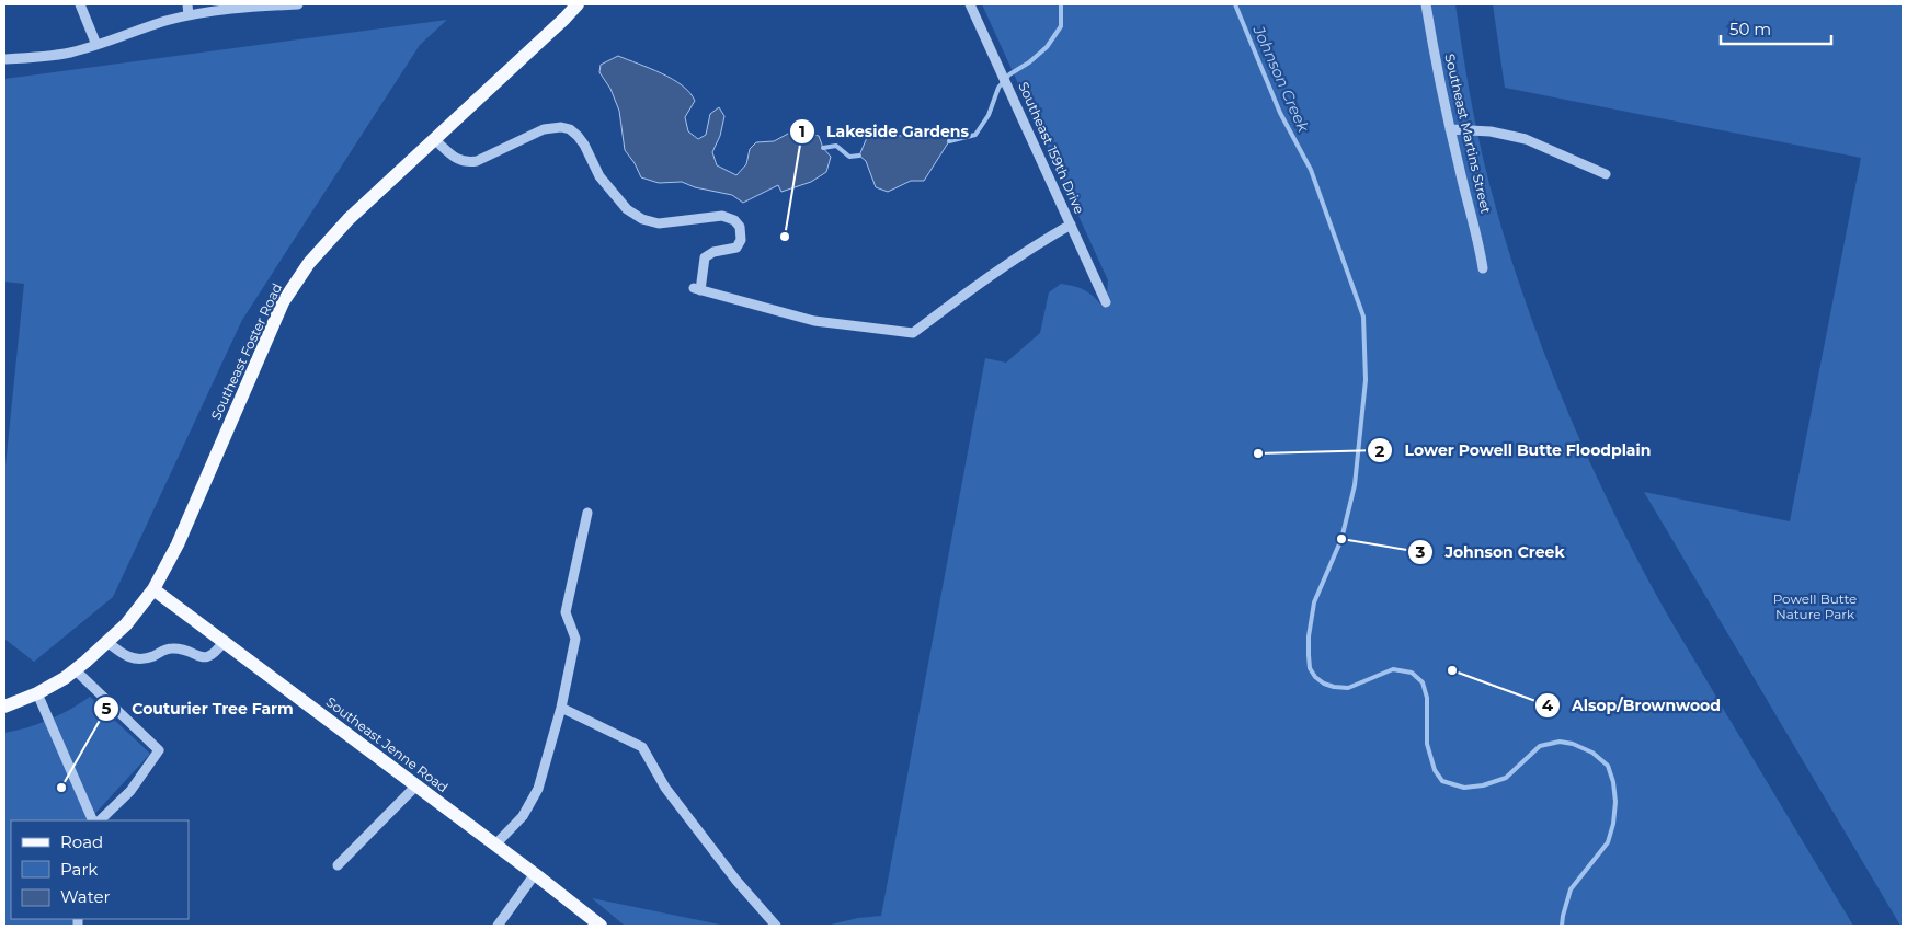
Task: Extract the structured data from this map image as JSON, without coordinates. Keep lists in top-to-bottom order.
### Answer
{
  "streets": {
    "main road": ["Southeast Foster Road", "Southeast Jenne Road"],
    "street": ["Southeast Martins Street", "Southeast 159th Drive"]
  },
  "crossings": [
    ["Southeast Foster Road", "Southeast Jenne Road"]
  ],
  "water": ["Johnson Creek"],
  "parks": ["Powell Butte Nature Park"],
  "places": [
    "Lakeside Gardens",
    "Lower Powell Butte Floodplain",
    "Johnson Creek",
    "Alsop/Brownwood",
    "Couturier Tree Farm"
  ],
  "legend": ["Road", "Park", "Water"],
  "scale_bar": "50 m"
}
